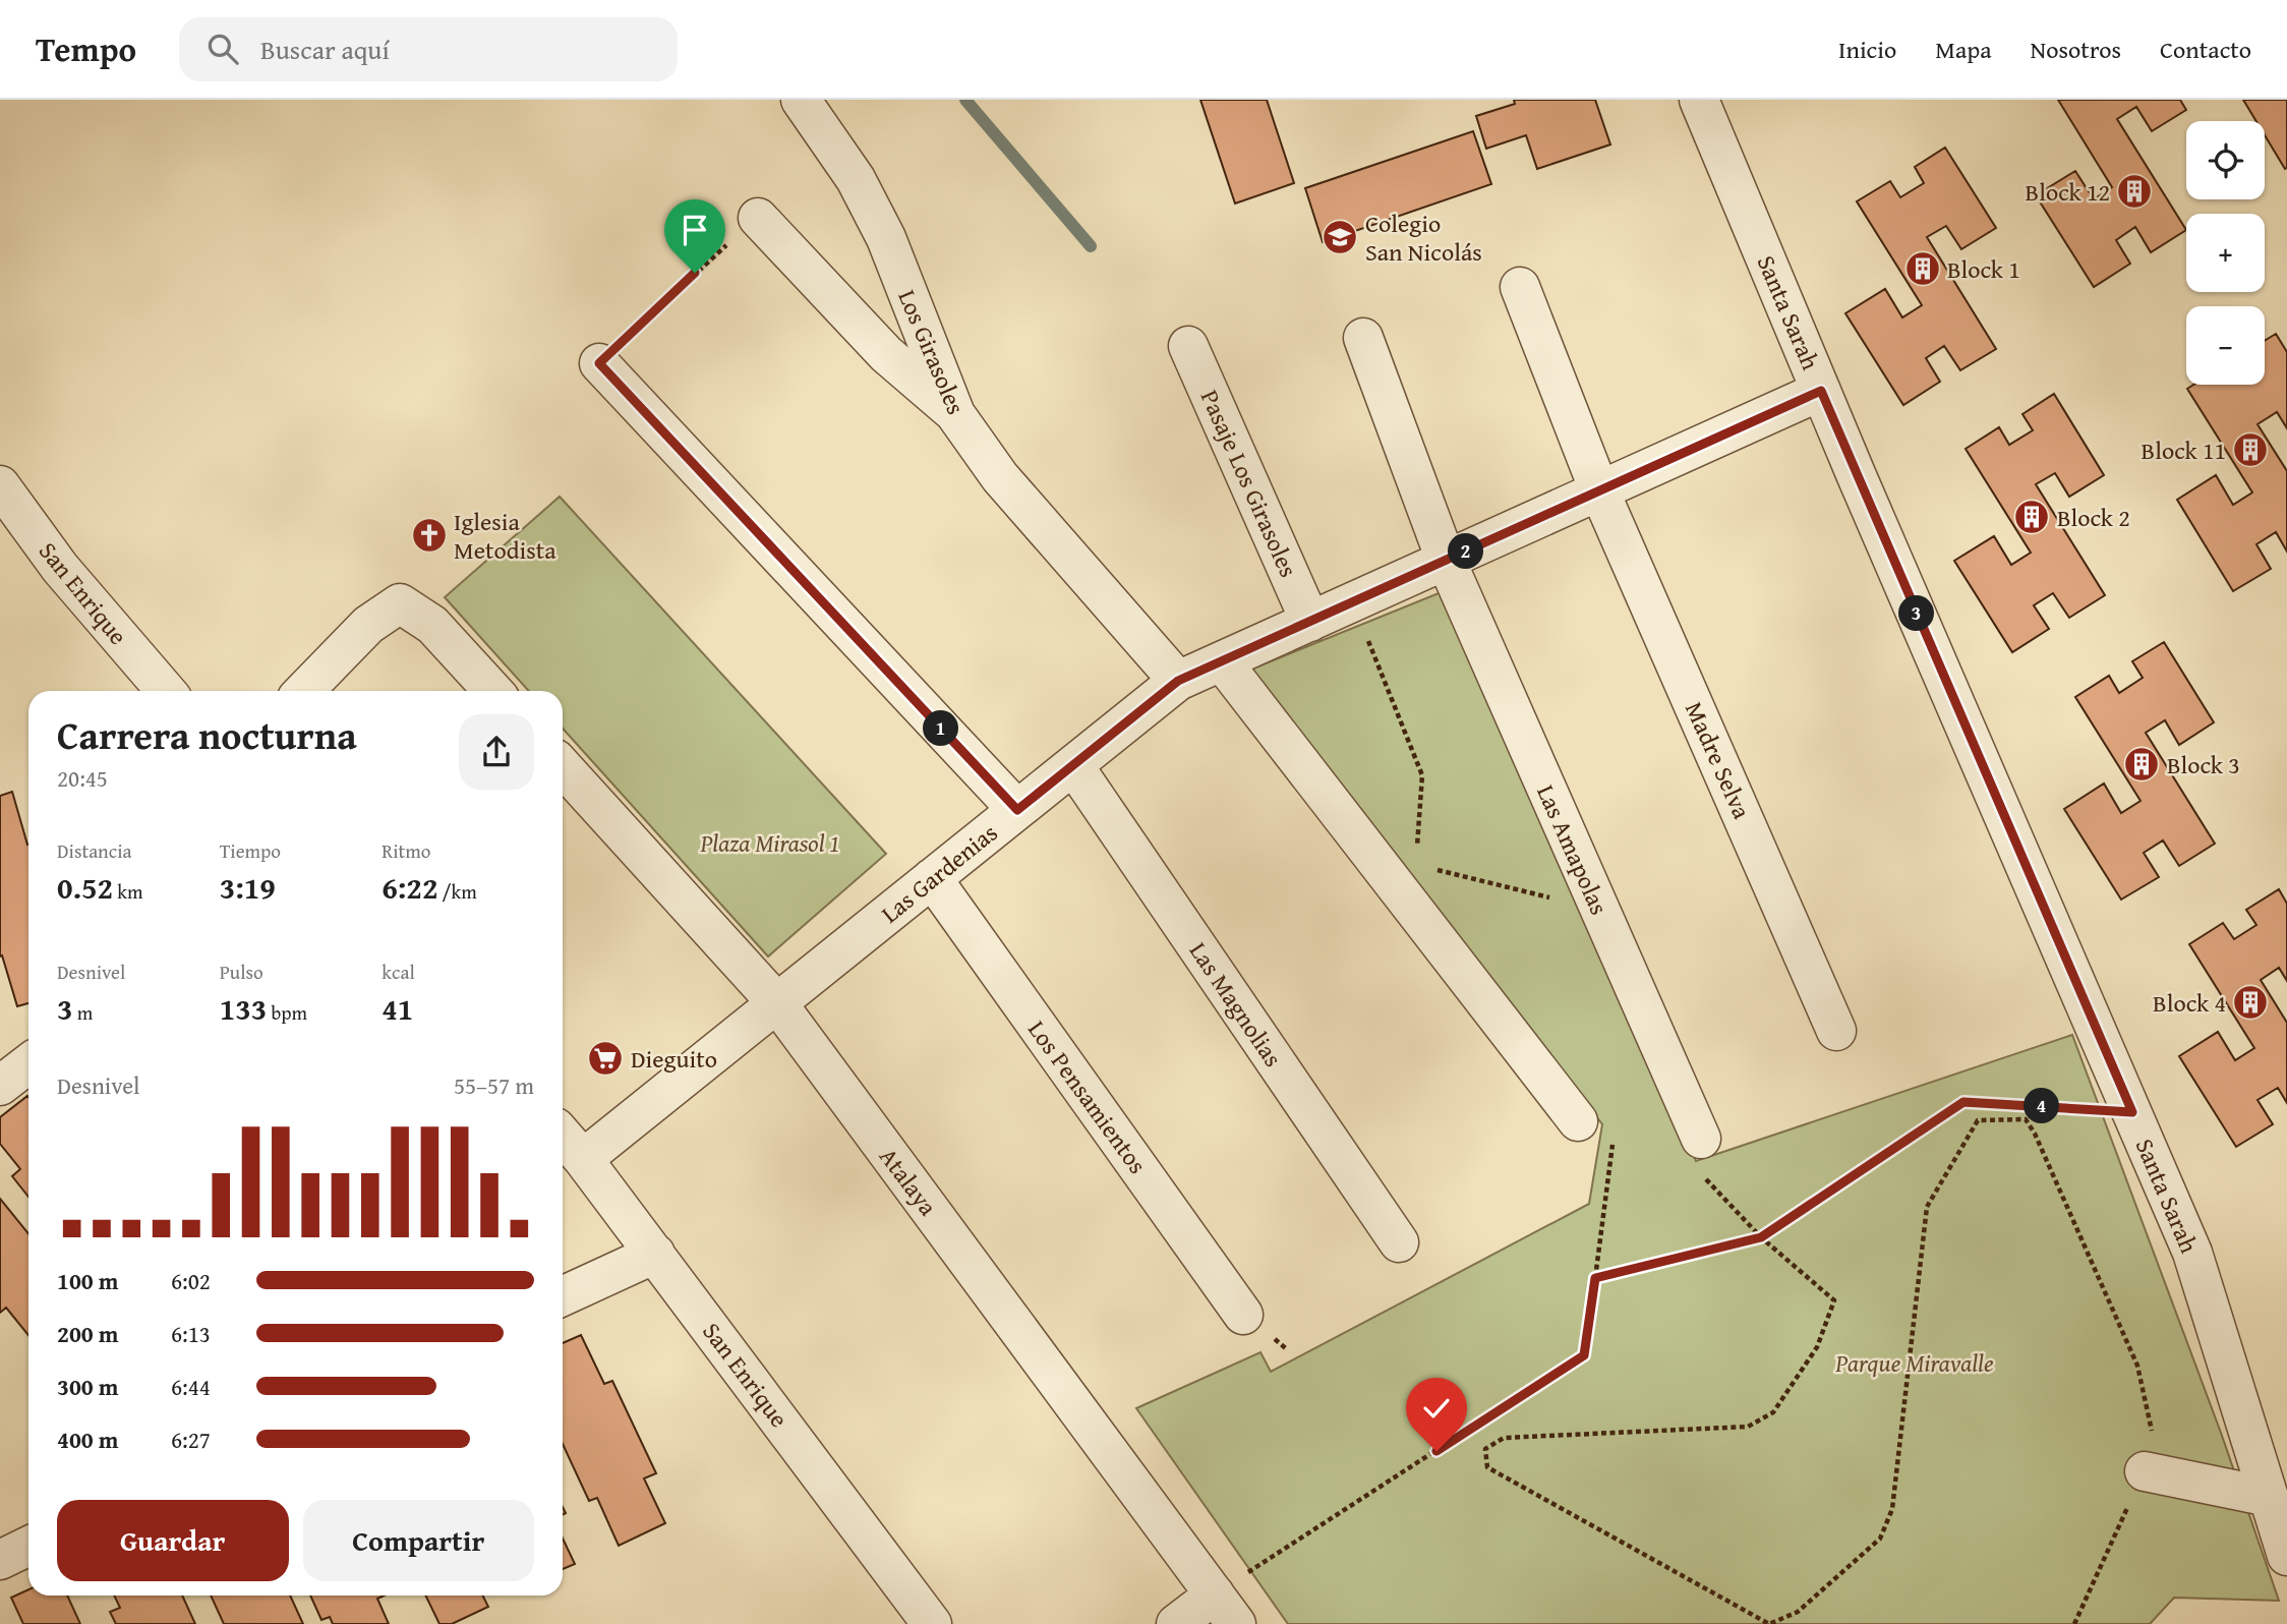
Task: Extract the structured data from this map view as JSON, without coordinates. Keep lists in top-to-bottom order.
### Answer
{
  "streets": {
    "street": [
      "Santa Sarah",
      "Los Girasoles",
      "Pasaje Los Girasoles",
      "San Enrique",
      "Madre Selva",
      "Las Amapolas",
      "Las Gardenias",
      "Las Magnolias",
      "Los Pensamientos",
      "Atalaya"
    ]
  },
  "crossings": [
    ["Santa Sarah", "Las Gardenias"],
    ["Los Girasoles", "Las Gardenias"],
    ["Pasaje Los Girasoles", "Las Gardenias"],
    ["San Enrique", "Las Gardenias"],
    ["Madre Selva", "Las Gardenias"],
    ["Las Amapolas", "Las Gardenias"],
    ["Las Gardenias", "Las Magnolias"],
    ["Las Gardenias", "Los Pensamientos"],
    ["Las Gardenias", "Atalaya"]
  ],
  "parks": ["Plaza Mirasol 1", "Parque Miravalle"],
  "places": {
    "building": [
      "Block 12",
      "Block 1",
      "Block 11",
      "Block 2",
      "Block 3",
      "Block 4"
    ],
    "school or university": ["Colegio San Nicolás"],
    "church": ["Iglesia Metodista"],
    "supermarket": ["Dieguito"]
  },
  "page": {
    "header": "Tempo",
    "search": "Buscar aquí",
    "nav": [
      "Inicio",
      "Mapa",
      "Nosotros",
      "Contacto"
    ],
    "map_buttons": ["+", "−"],
    "pins": [
      "2",
      "3",
      "1",
      "4"
    ],
    "heading": ["Carrera nocturna", "20:45"],
    "stats": [
      ["Distancia", "0.52 km"],
      ["Tiempo", "3:19"],
      ["Ritmo", "6:22 /km"],
      ["Desnivel", "3 m"],
      ["Pulso", "133 bpm"],
      ["kcal", "41"]
    ],
    "chart": ["Desnivel", "55–57 m"],
    "list": [
      {
        "name": "100 m",
        "note": "6:02"
      },
      {
        "name": "200 m",
        "note": "6:13"
      },
      {
        "name": "300 m",
        "note": "6:44"
      },
      {
        "name": "400 m",
        "note": "6:27"
      }
    ],
    "buttons": ["Guardar", "Compartir"]
  }
}
